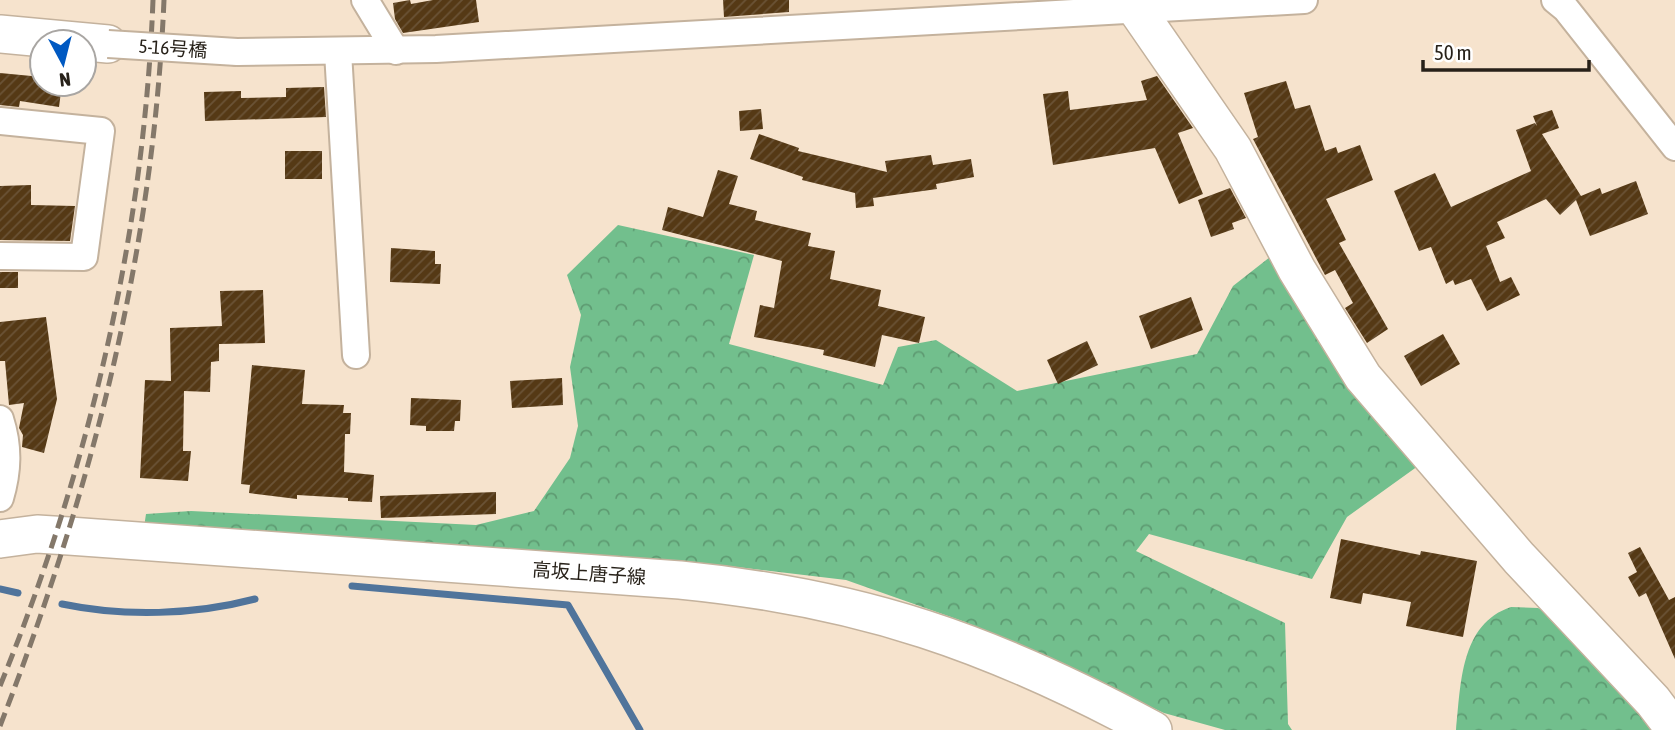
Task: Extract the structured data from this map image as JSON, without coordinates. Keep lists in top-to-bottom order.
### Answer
{
  "streets": {
    "main road": ["高坂上唐子線"],
    "street": ["5-16号橋"]
  },
  "scale_bar": "50 m",
  "north": "bottom"
}
